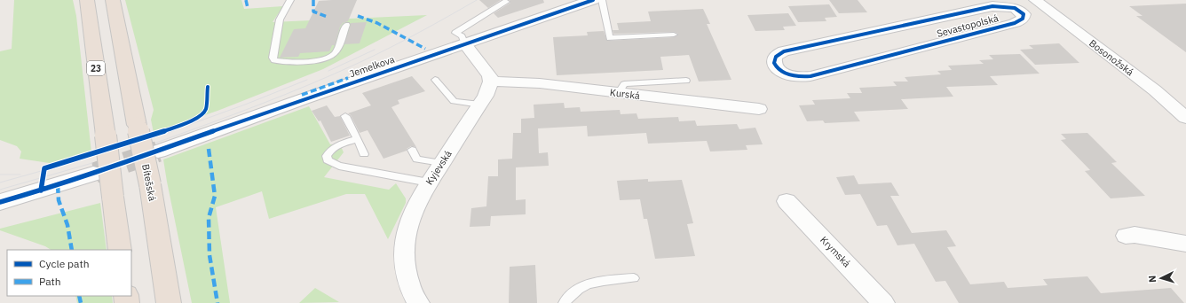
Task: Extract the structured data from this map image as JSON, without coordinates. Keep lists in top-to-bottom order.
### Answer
{
  "streets": {
    "highway": ["23", "Bítešská"],
    "street": [
      "Sevastopolská",
      "Bosonožská",
      "Jemelkova",
      "Kurská",
      "Kyjevská",
      "Krymská"
    ]
  },
  "crossings": [
    ["Sevastopolská", "Bosonožská"],
    ["Kurská", "Kyjevská"]
  ],
  "legend": ["Cycle path", "Path"],
  "north": "left"
}
